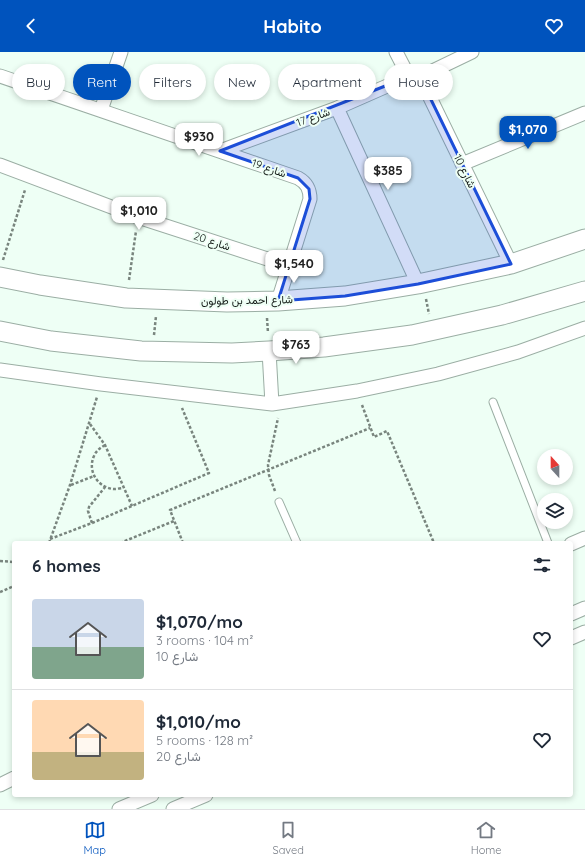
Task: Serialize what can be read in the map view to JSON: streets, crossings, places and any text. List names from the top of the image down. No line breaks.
{"streets":{"street":["شارع 17","شارع 19","شارع 10","شارع 20","شارع احمد بن طولون"]},"crossings":[["شارع 17","شارع 19"],["شارع 19","شارع 20"],["شارع 19","شارع احمد بن طولون"],["شارع 10","شارع احمد بن طولون"]],"north":"top","page":{"header":"Habito","chip":["Buy","Rent","Filters","New","Apartment","House"],"price":["$1,070","$930","$385","$1,010","$1,540","$763"],"heading":"6 homes","list":[{"name":"$1,070/mo","note":"3 rooms · 104 m² · شارع 10"},{"name":"$1,010/mo","note":"5 rooms · 128 m² · شارع 20"}],"tabs":["Map","Saved","Home"]}}
